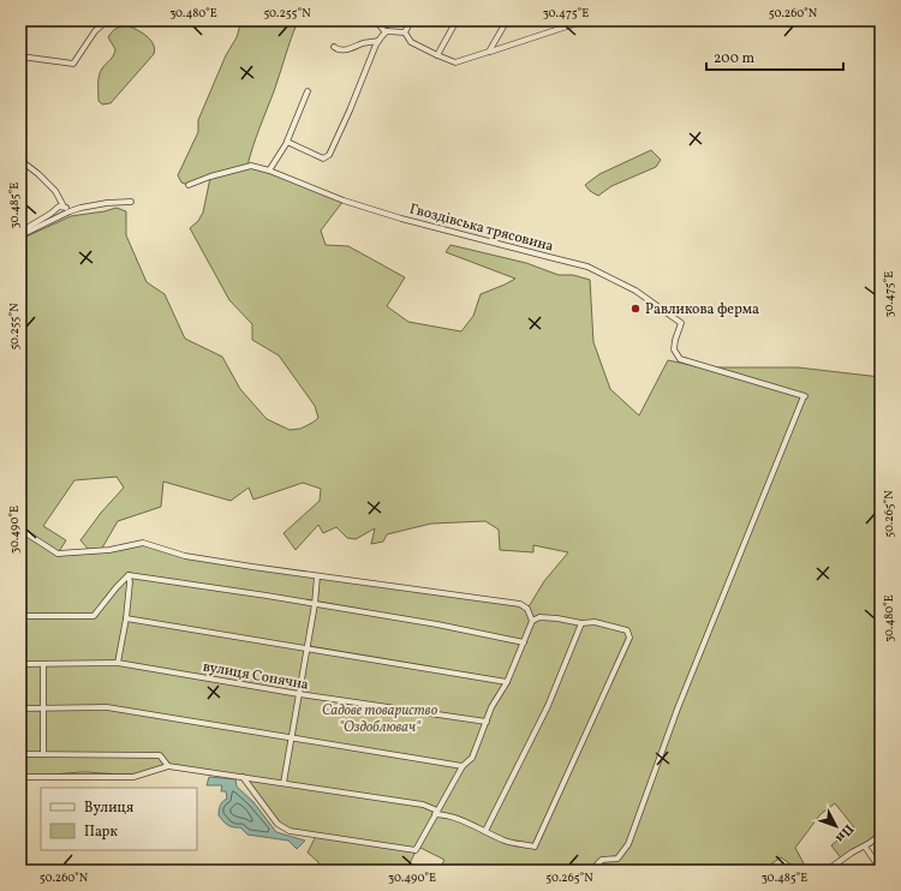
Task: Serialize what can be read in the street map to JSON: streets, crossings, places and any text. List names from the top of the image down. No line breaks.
{"streets":{"street":["Гвоздівська трясовина","вулиця Сонячна"]},"parks":["Садове товариство \"Оздоблювач\""],"places":["Равликова ферма"],"legend":["Вулиця","Парк"],"scale_bar":"200 m","north":"bottom right","coordinates":["30.480°E","50.255°N","30.475°E","50.260°N","30.485°E","50.265°N","30.490°E"]}
